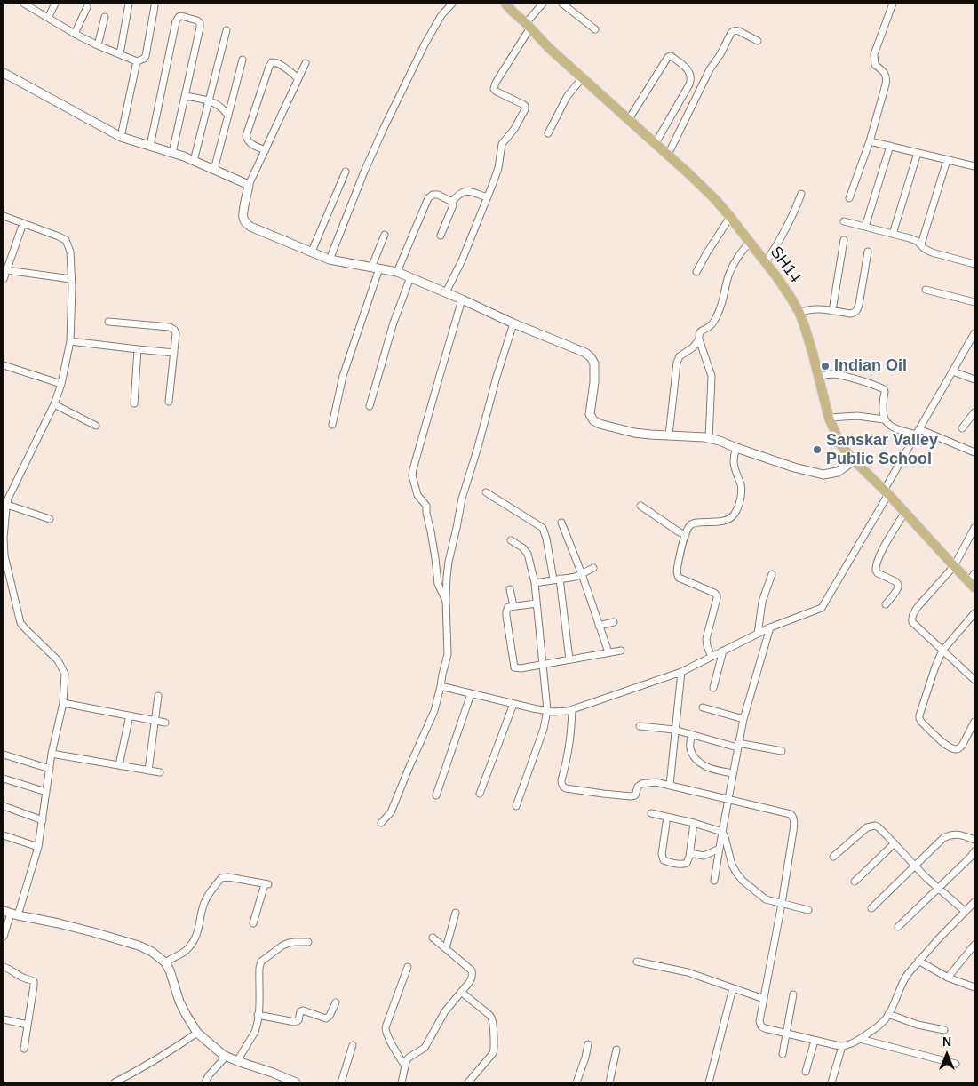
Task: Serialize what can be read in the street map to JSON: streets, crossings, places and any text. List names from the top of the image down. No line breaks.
{"streets":{"main road":["SH14"]},"places":["Indian Oil","Sanskar Valley Public School"],"north":"top"}
